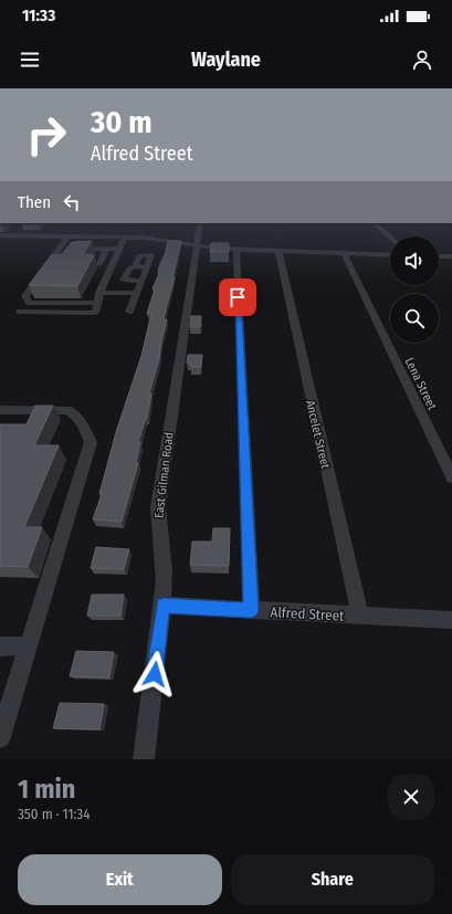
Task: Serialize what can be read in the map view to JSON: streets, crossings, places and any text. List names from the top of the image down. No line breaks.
{"streets":{"street":["Lena Street","Ancelet Street","East Gilman Road","Alfred Street"]},"crossings":[["Ancelet Street","Alfred Street"],["East Gilman Road","Alfred Street"]],"page":{"status":"11:33","header":"Waylane","turn":["30 m","Alfred Street"],"then":"Then","heading":["1 min","350 m · 11:34"],"buttons":["Exit","Share"]}}
